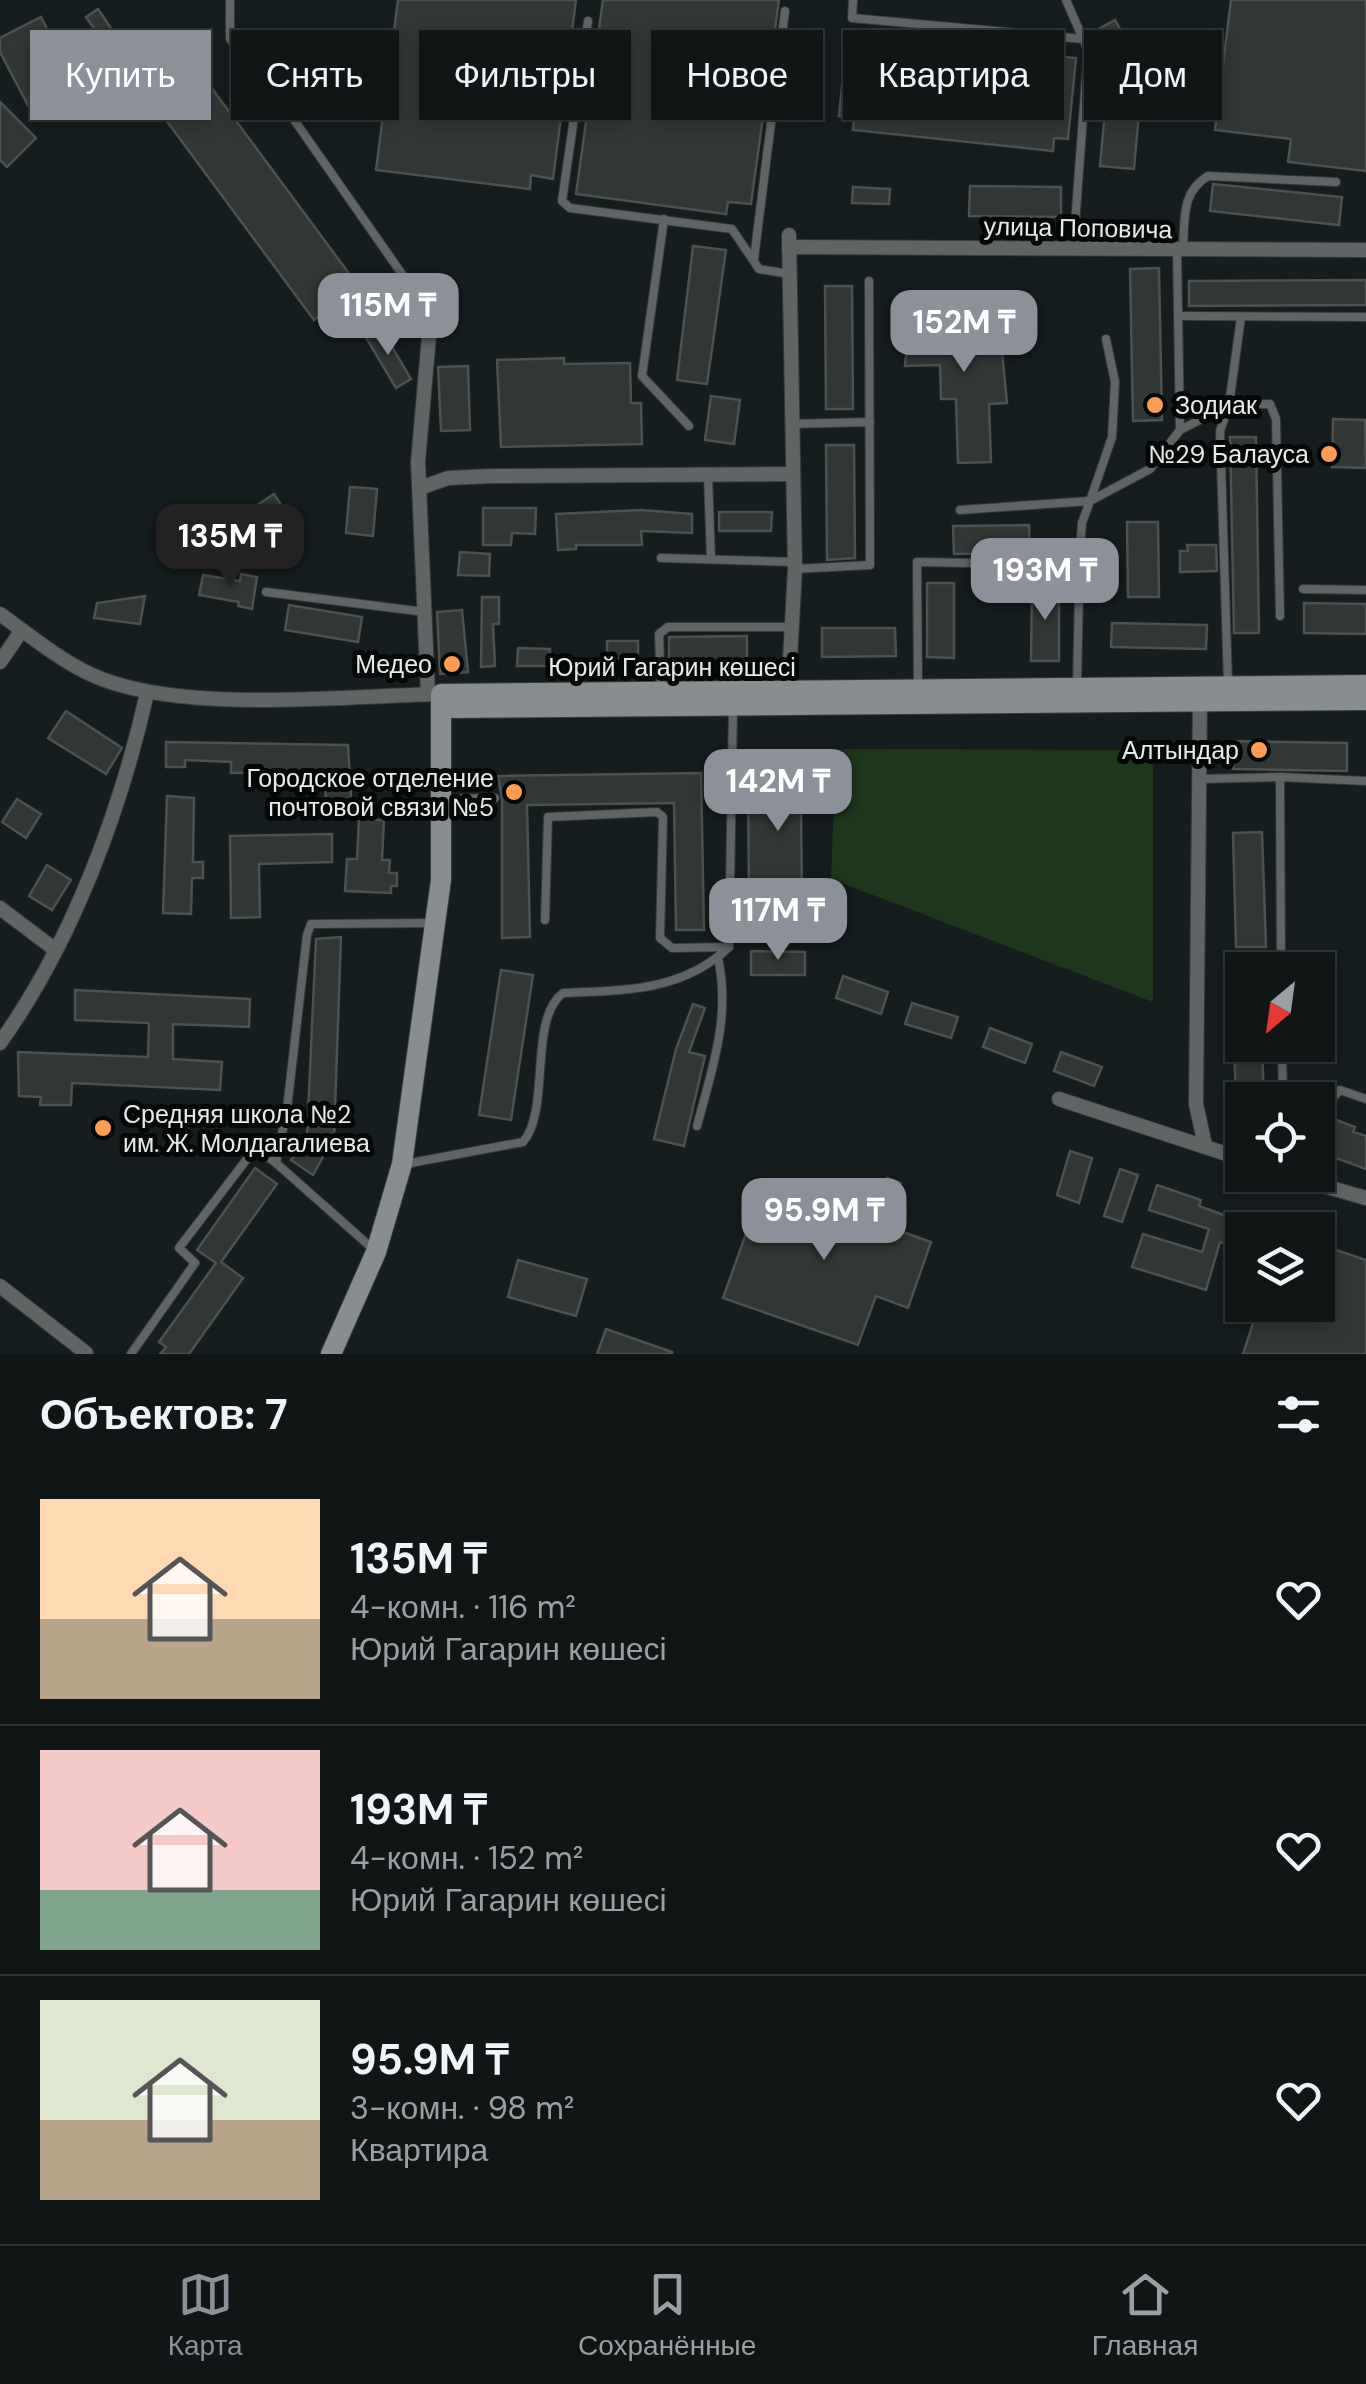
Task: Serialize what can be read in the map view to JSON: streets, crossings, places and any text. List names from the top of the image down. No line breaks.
{"streets":{"main road":["Юрий Гагарин көшесі"],"street":["улица Поповича"]},"places":["Зодиак","№29 Балауса","Медео","Алтындар","Городское отделение почтовой связи №5","Средняя школа №2 им. Ж. Молдагалиева"],"north":"bottom left","page":{"chip":["Купить","Снять","Фильтры","Новое","Квартира","Дом"],"price":["115M ₸","152M ₸","135M ₸","193M ₸","142M ₸","117M ₸","95.9M ₸"],"heading":"Объектов: 7","list":[{"name":"135M ₸","note":"4-комн. · 116 m² · Юрий Гагарин көшесі"},{"name":"193M ₸","note":"4-комн. · 152 m² · Юрий Гагарин көшесі"},{"name":"95.9M ₸","note":"3-комн. · 98 m² · Квартира"}],"tabs":["Карта","Сохранённые","Главная"]}}
